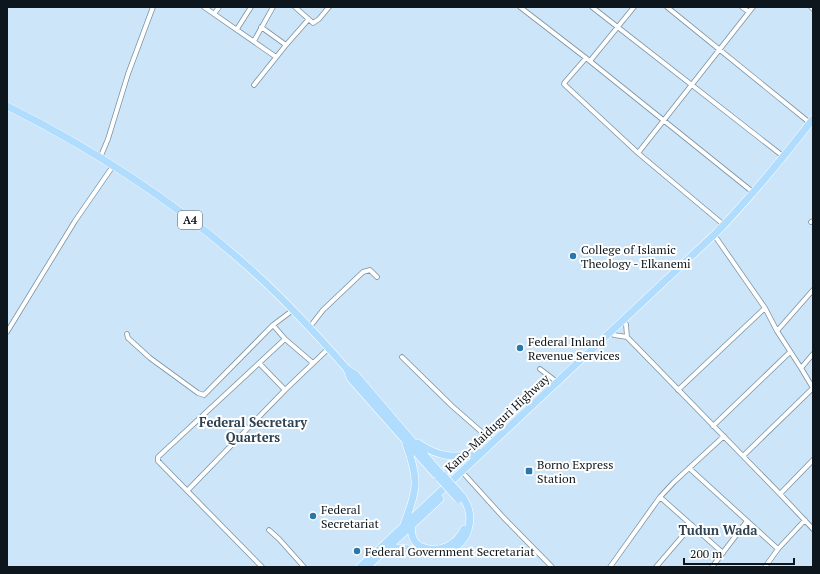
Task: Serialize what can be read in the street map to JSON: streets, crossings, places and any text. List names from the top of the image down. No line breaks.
{"streets":{"highway":["A4","Kano-Maiduguri Highway"]},"crossings":[["A4","Kano-Maiduguri Highway"]],"districts":["Federal Secretary Quarters","Tudun Wada"],"places":{"other":["College of Islamic Theology - Elkanemi","Federal Inland Revenue Services","Federal Secretariat","Federal Government Secretariat"],"transit":["Borno Express Station"]},"scale_bar":"200 m"}
